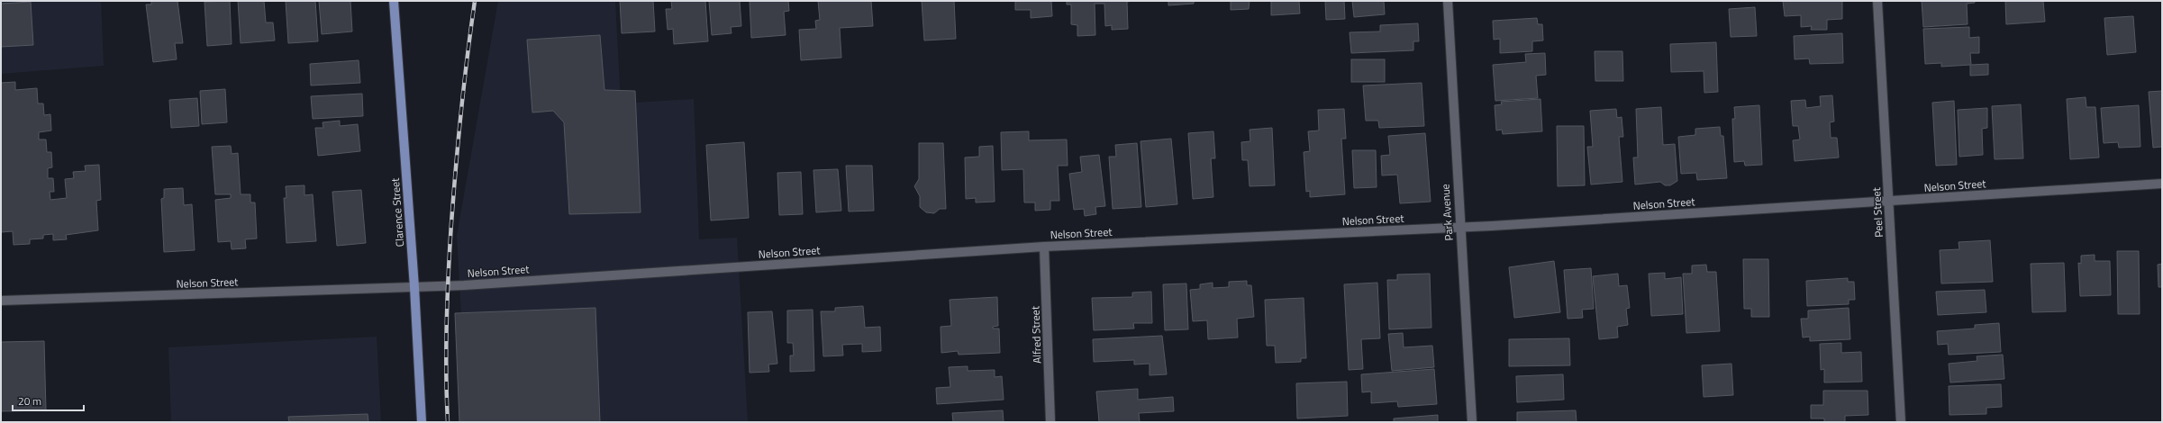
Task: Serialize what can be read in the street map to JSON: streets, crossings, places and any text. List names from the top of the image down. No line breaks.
{"streets":{"main road":["Clarence Street"],"street":["Nelson Street","Park Avenue","Peel Street","Alfred Street"]},"crossings":[["Nelson Street","Clarence Street"],["Nelson Street","Park Avenue"],["Nelson Street","Peel Street"],["Nelson Street","Alfred Street"]],"scale_bar":"20 m"}
